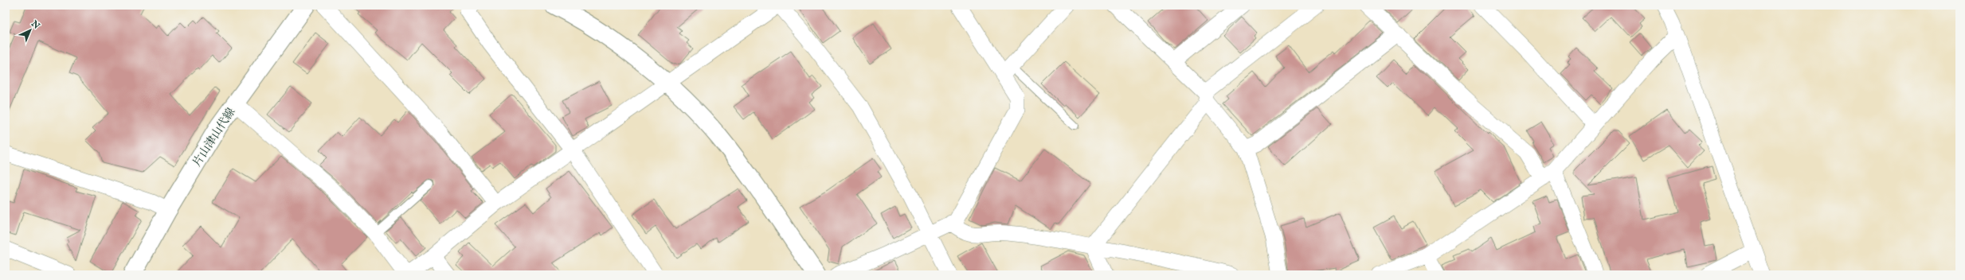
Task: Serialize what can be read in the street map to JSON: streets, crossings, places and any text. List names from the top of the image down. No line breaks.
{"streets":{"street":["片山津山代線"]},"north":"top right"}
